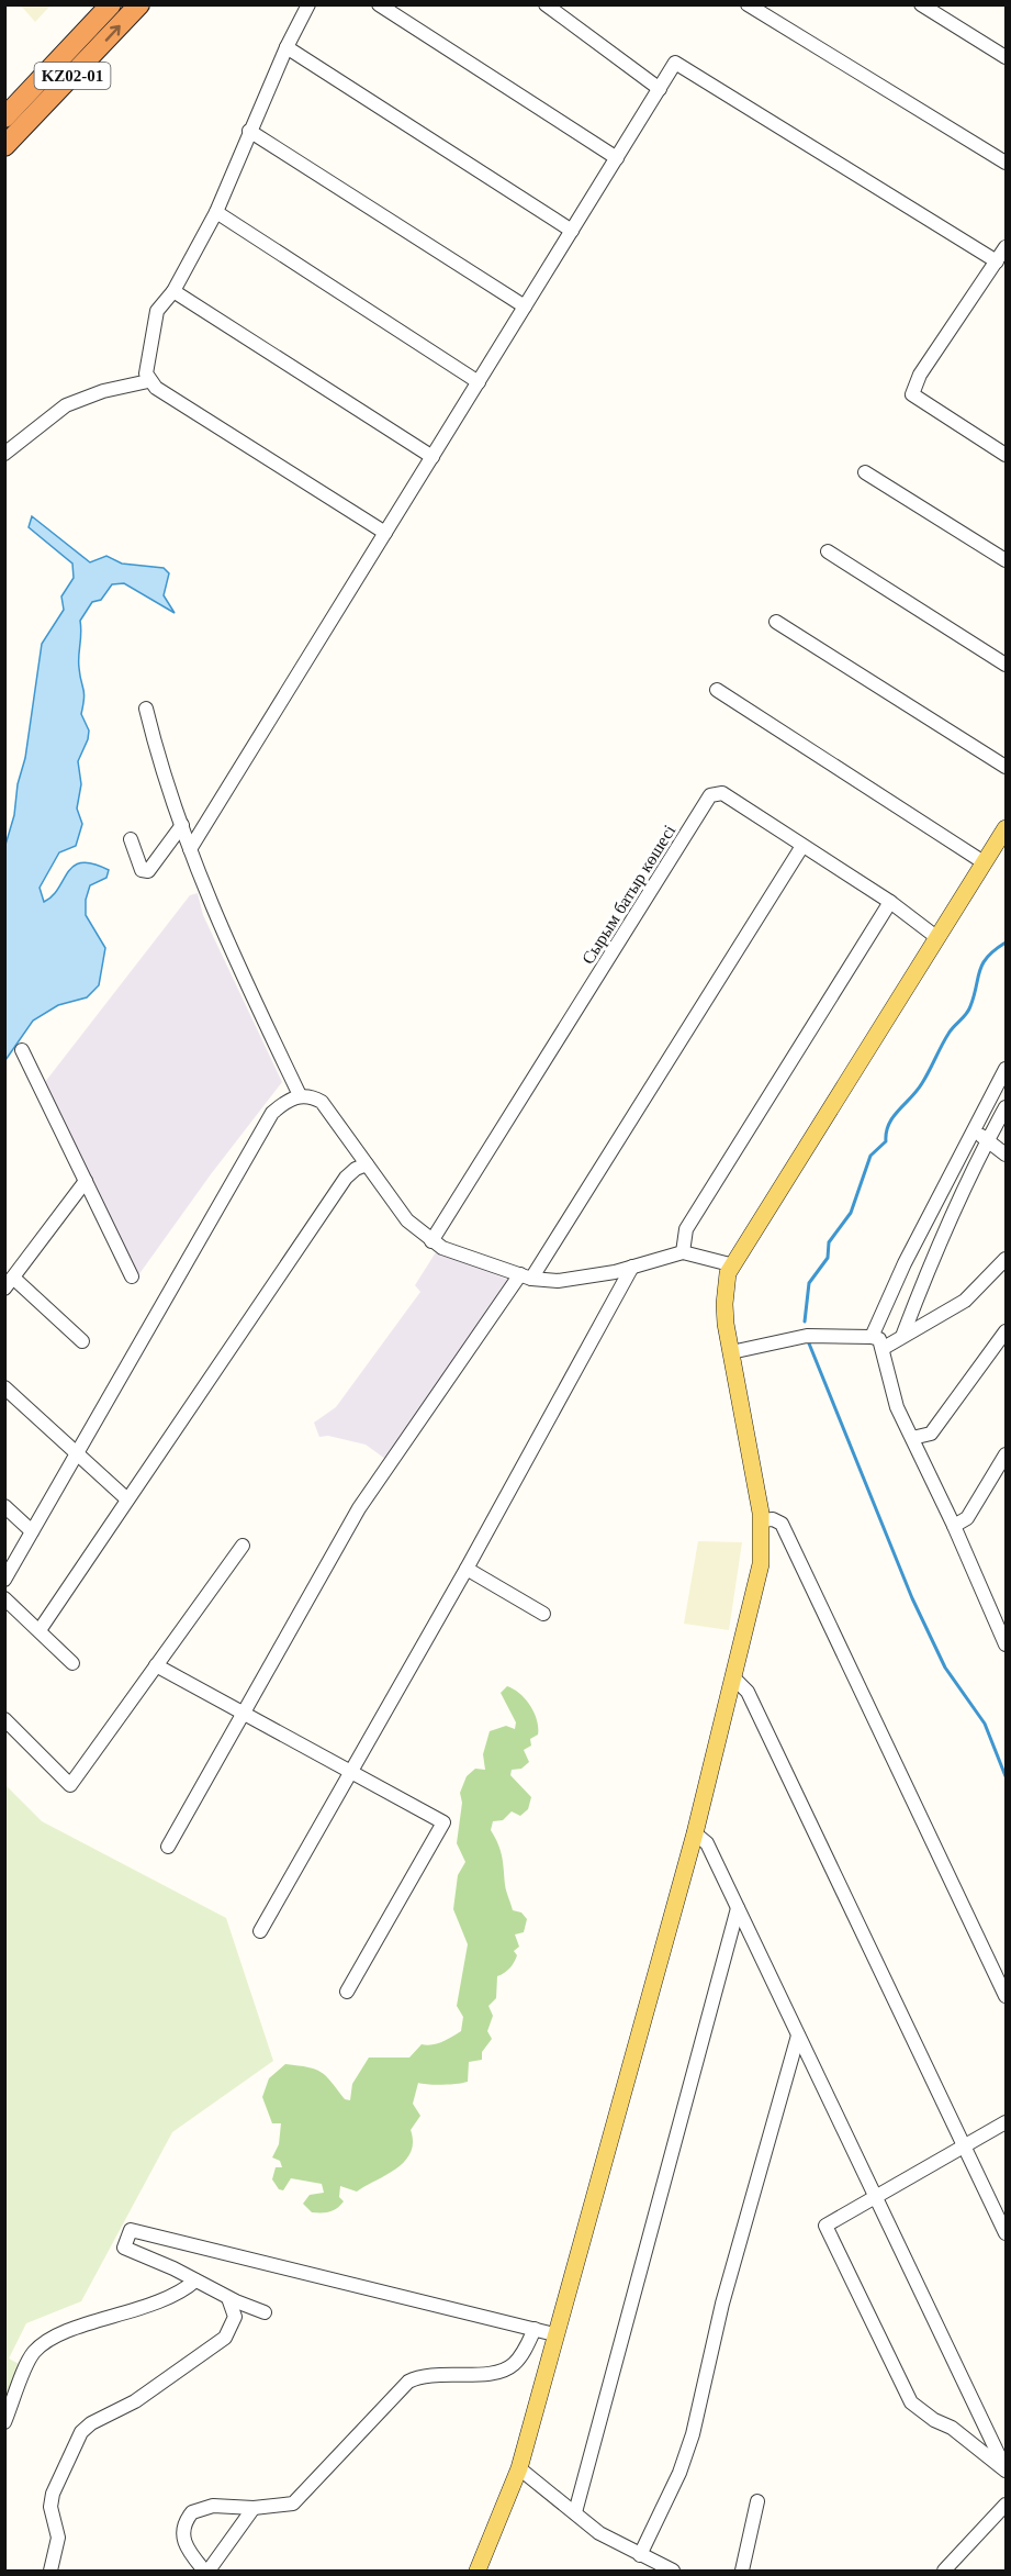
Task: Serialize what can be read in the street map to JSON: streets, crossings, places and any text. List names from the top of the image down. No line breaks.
{"streets":{"highway":["KZ02-01"],"street":["Сырым батыр көшесі"]}}
